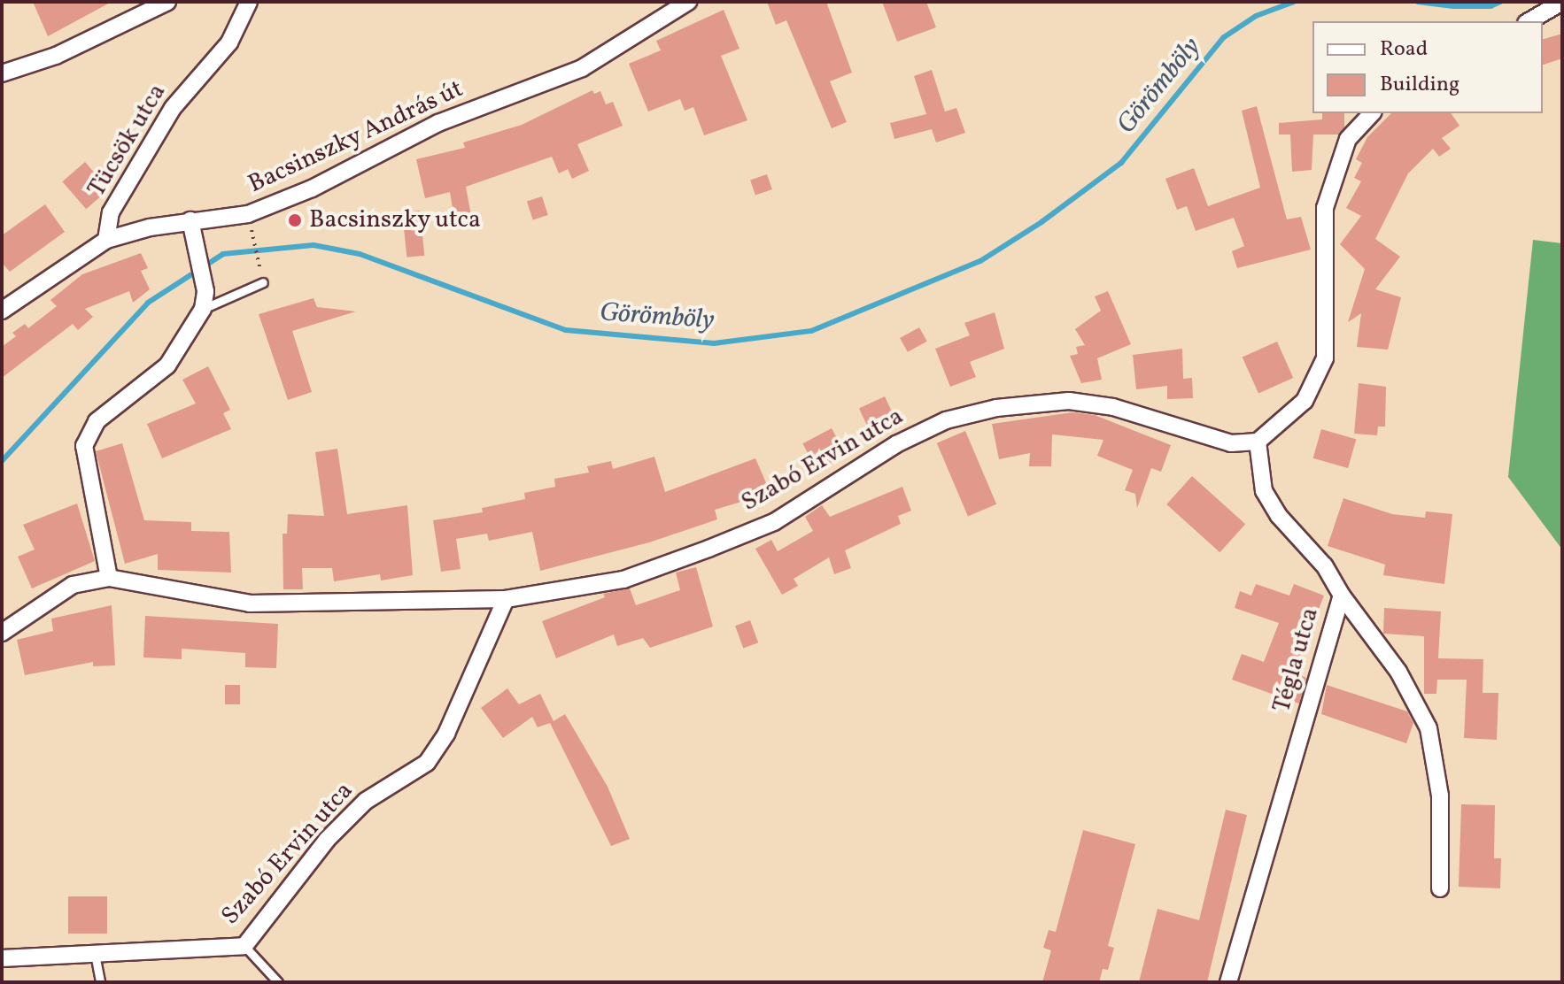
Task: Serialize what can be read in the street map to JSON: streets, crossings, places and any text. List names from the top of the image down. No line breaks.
{"streets":{"street":["Bacsinszky András út","Tücsök utca","Szabó Ervin utca","Tégla utca"]},"crossings":[["Bacsinszky András út","Tücsök utca"],["Szabó Ervin utca","Tégla utca"]],"water":["Görömböly"],"places":["Bacsinszky utca"],"legend":["Road","Building"]}
